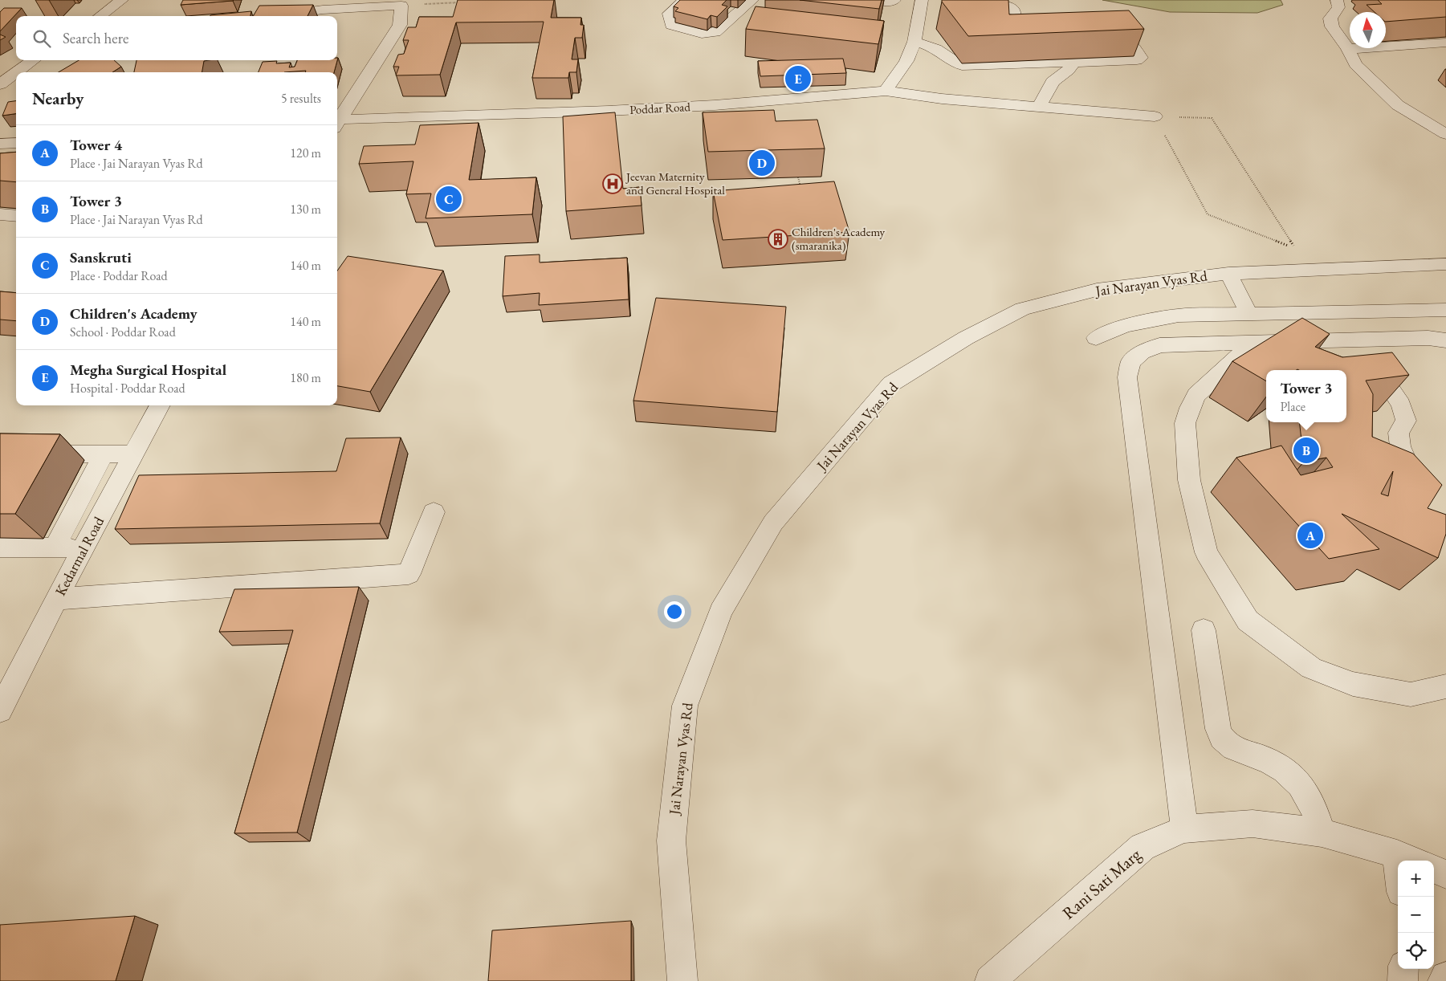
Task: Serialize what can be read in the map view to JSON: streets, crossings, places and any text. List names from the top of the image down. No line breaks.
{"streets":{"street":["Poddar Road","Jai Narayan Vyas Rd","Kedarmal Road","Rani Sati Marg"]},"places":{"hospital":["Jeevan Maternity and General Hospital"],"building":["Children's Academy (smaranika)"]},"north":"top","page":{"search":"Search here","pins":["E","D","C","B","A"],"heading":["Nearby","5 results"],"list":[{"mark":"A","name":"Tower 4","note":"Place · Jai Narayan Vyas Rd","value":"120 m"},{"mark":"B","name":"Tower 3","note":"Place · Jai Narayan Vyas Rd","value":"130 m"},{"mark":"C","name":"Sanskruti","note":"Place · Poddar Road","value":"140 m"},{"mark":"D","name":"Children's Academy","note":"School · Poddar Road","value":"140 m"},{"mark":"E","name":"Megha Surgical Hospital","note":"Hospital · Poddar Road","value":"180 m"}],"popup":["Tower 3","Place"],"map_buttons":["+","−"]}}
